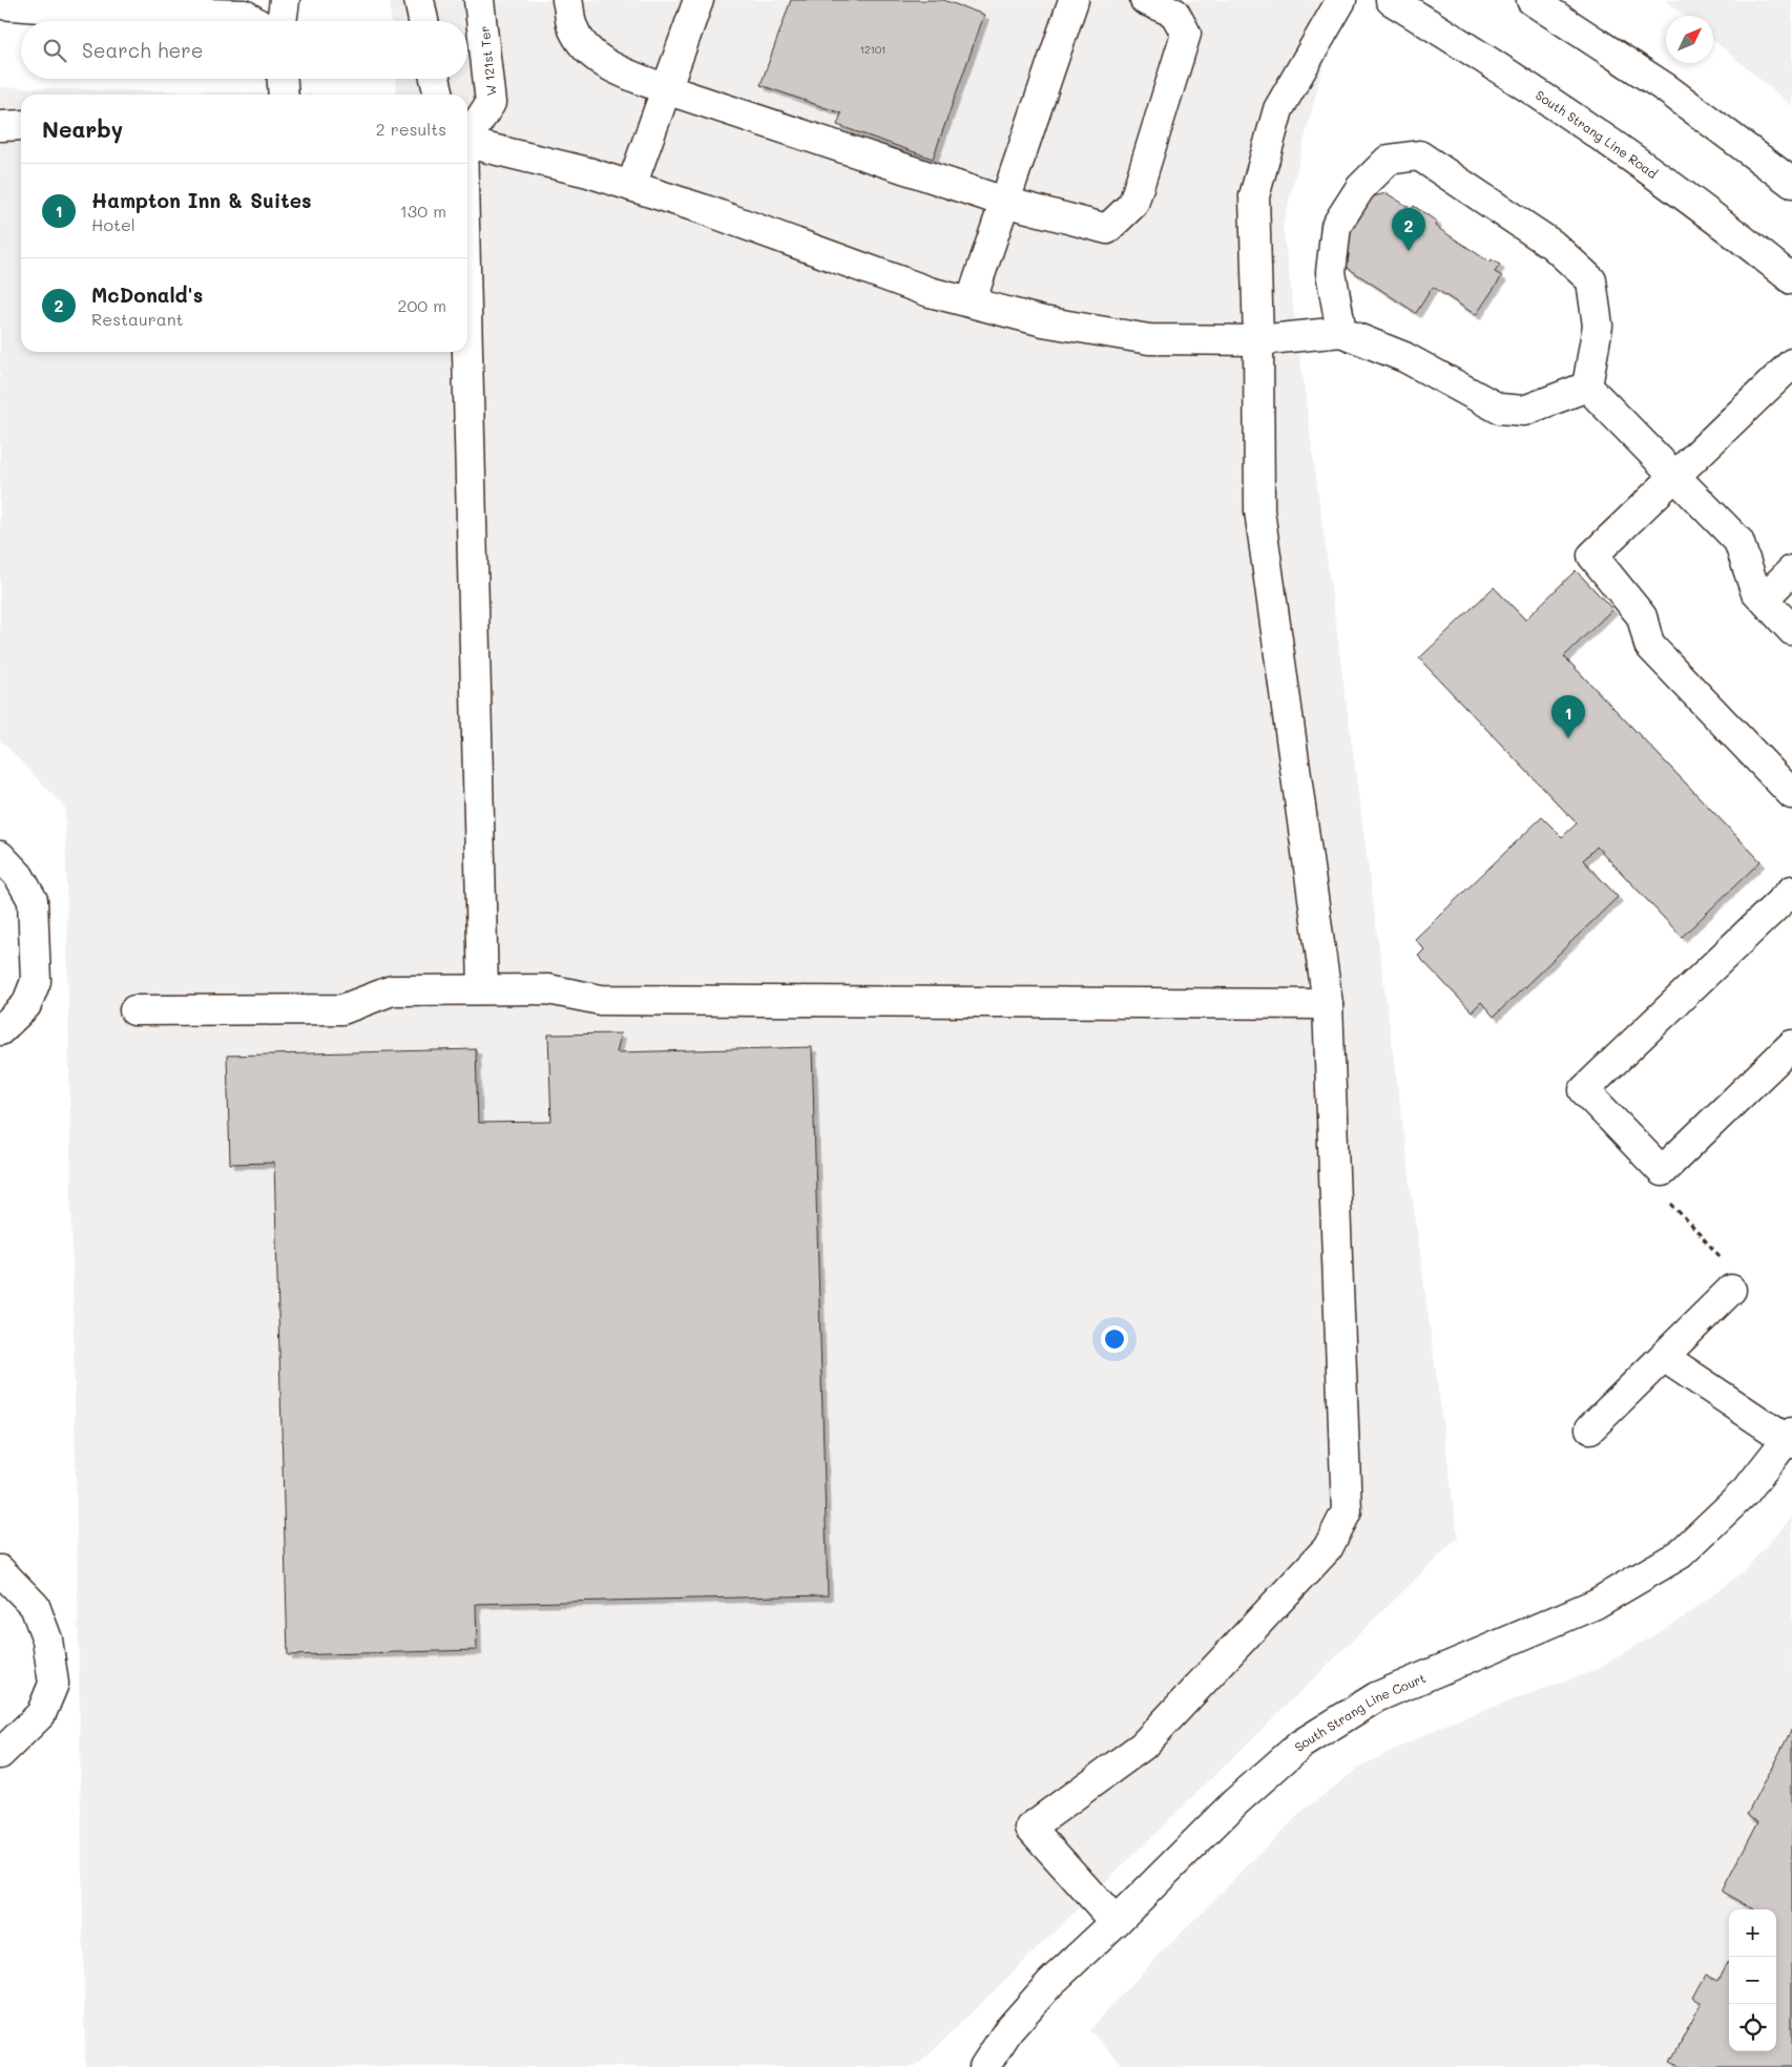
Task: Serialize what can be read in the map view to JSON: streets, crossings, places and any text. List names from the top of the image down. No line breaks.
{"streets":{"street":["W 121st Ter","South Strang Line Road","South Strang Line Court"]},"house_numbers":["12101"],"north":"top right","page":{"search":"Search here","heading":["Nearby","2 results"],"list":[{"mark":"1","name":"Hampton Inn & Suites","note":"Hotel","value":"130 m"},{"mark":"2","name":"McDonald's","note":"Restaurant","value":"200 m"}],"pins":["2","1"],"map_buttons":["+","−"]}}
